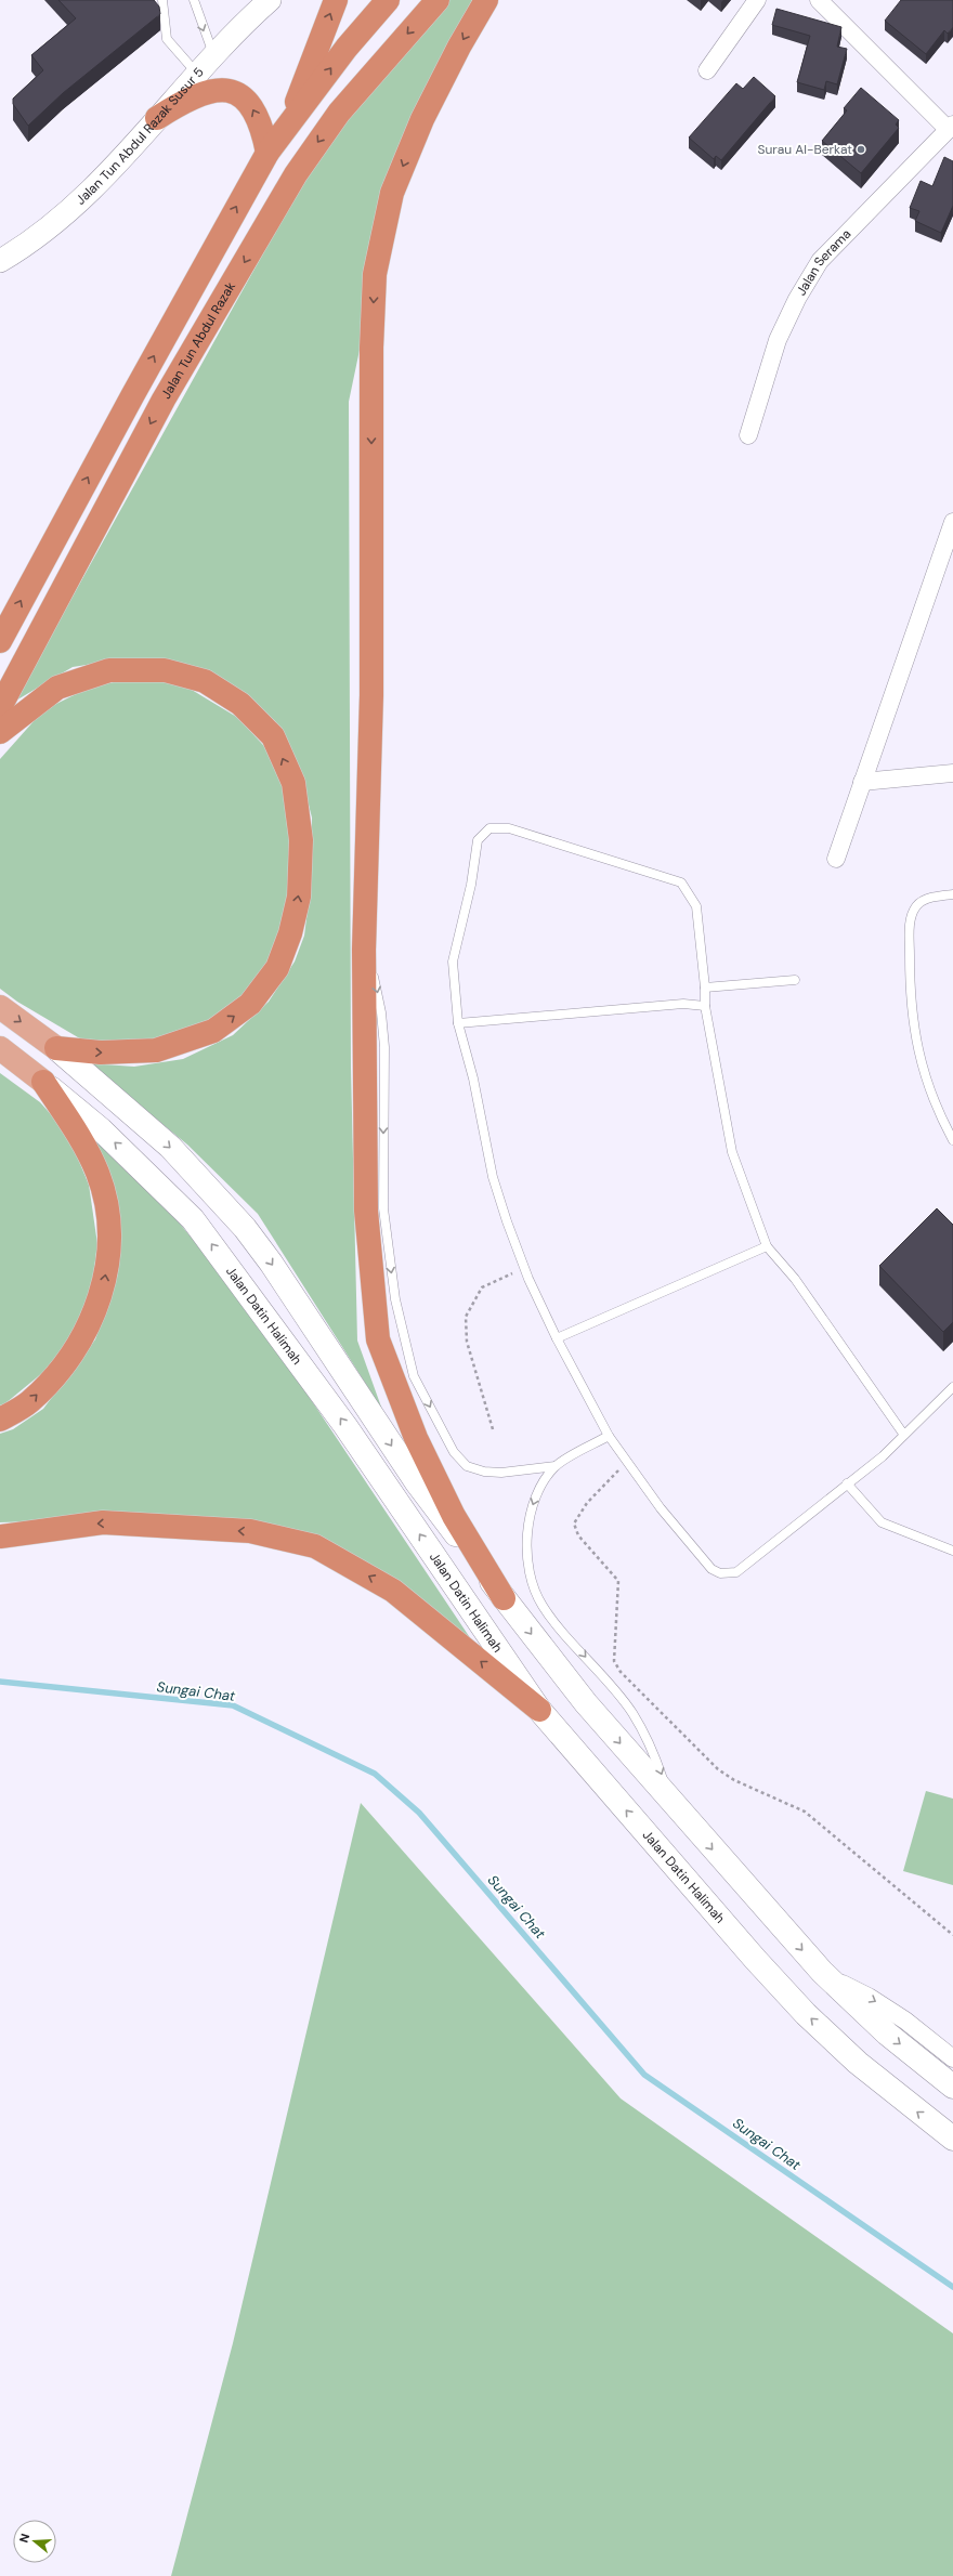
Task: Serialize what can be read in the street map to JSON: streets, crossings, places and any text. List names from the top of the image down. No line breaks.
{"streets":{"highway":["Jalan Tun Abdul Razak"],"main road":["Jalan Datin Halimah"],"street":["Jalan Tun Abdul Razak Susur 5","Jalan Serama"]},"water":["Sungai Chat"],"places":["Surau Al-Berkat"],"north":"left"}
